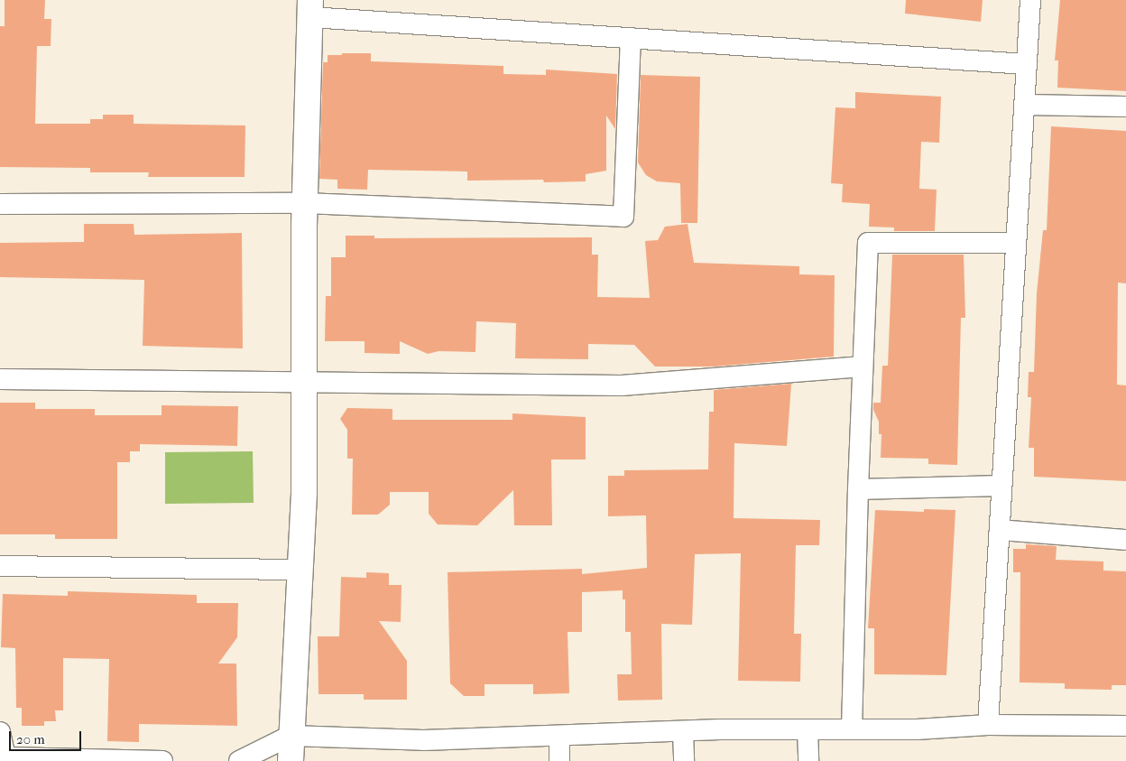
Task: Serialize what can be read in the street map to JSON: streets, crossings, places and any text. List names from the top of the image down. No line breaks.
{"scale_bar":"20 m"}
